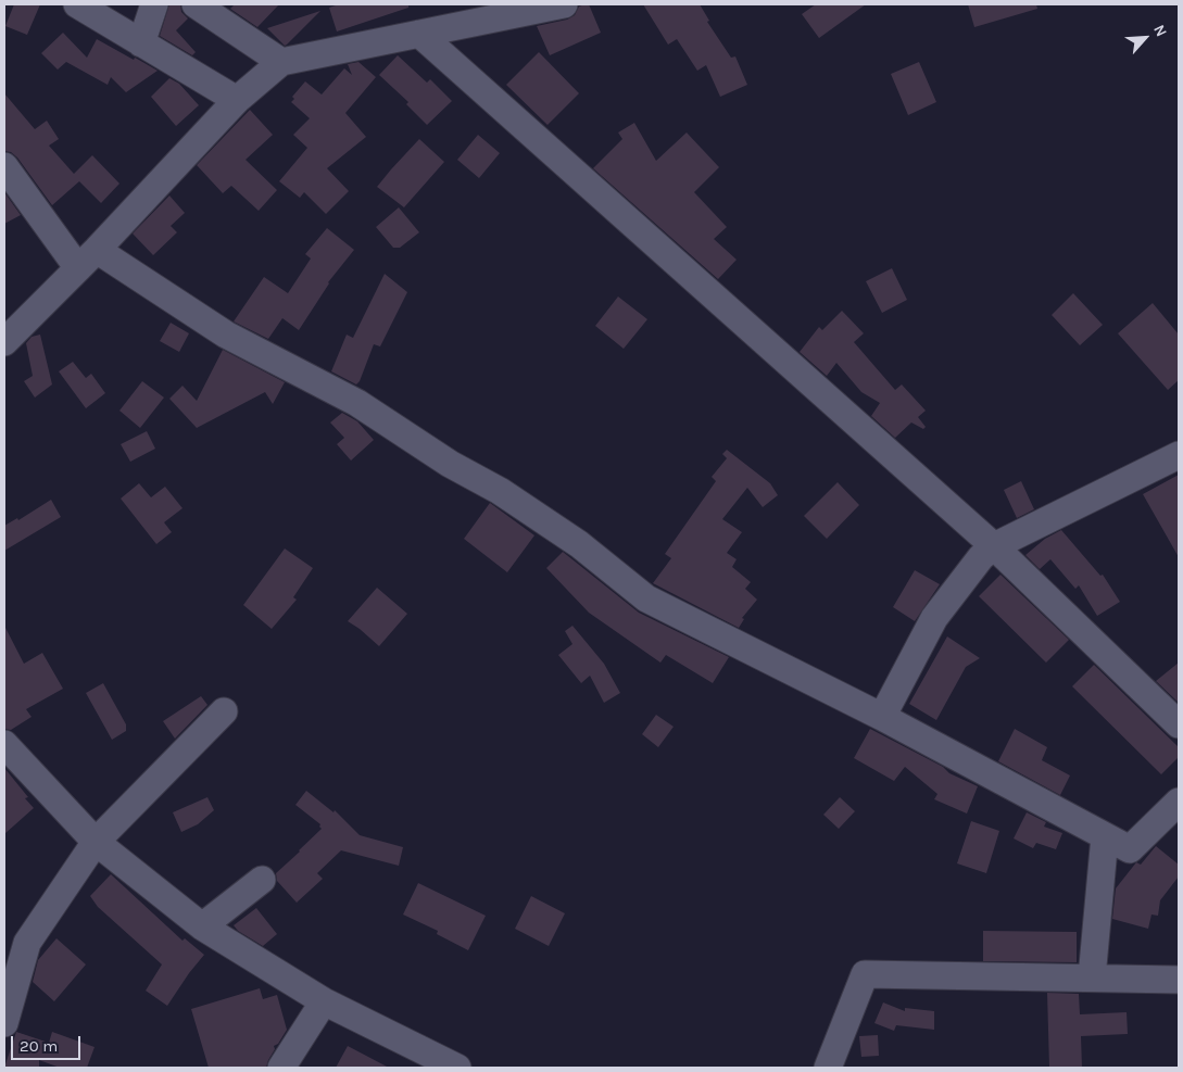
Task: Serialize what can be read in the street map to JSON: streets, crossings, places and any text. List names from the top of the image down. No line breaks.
{"scale_bar":"20 m","north":"top right"}
